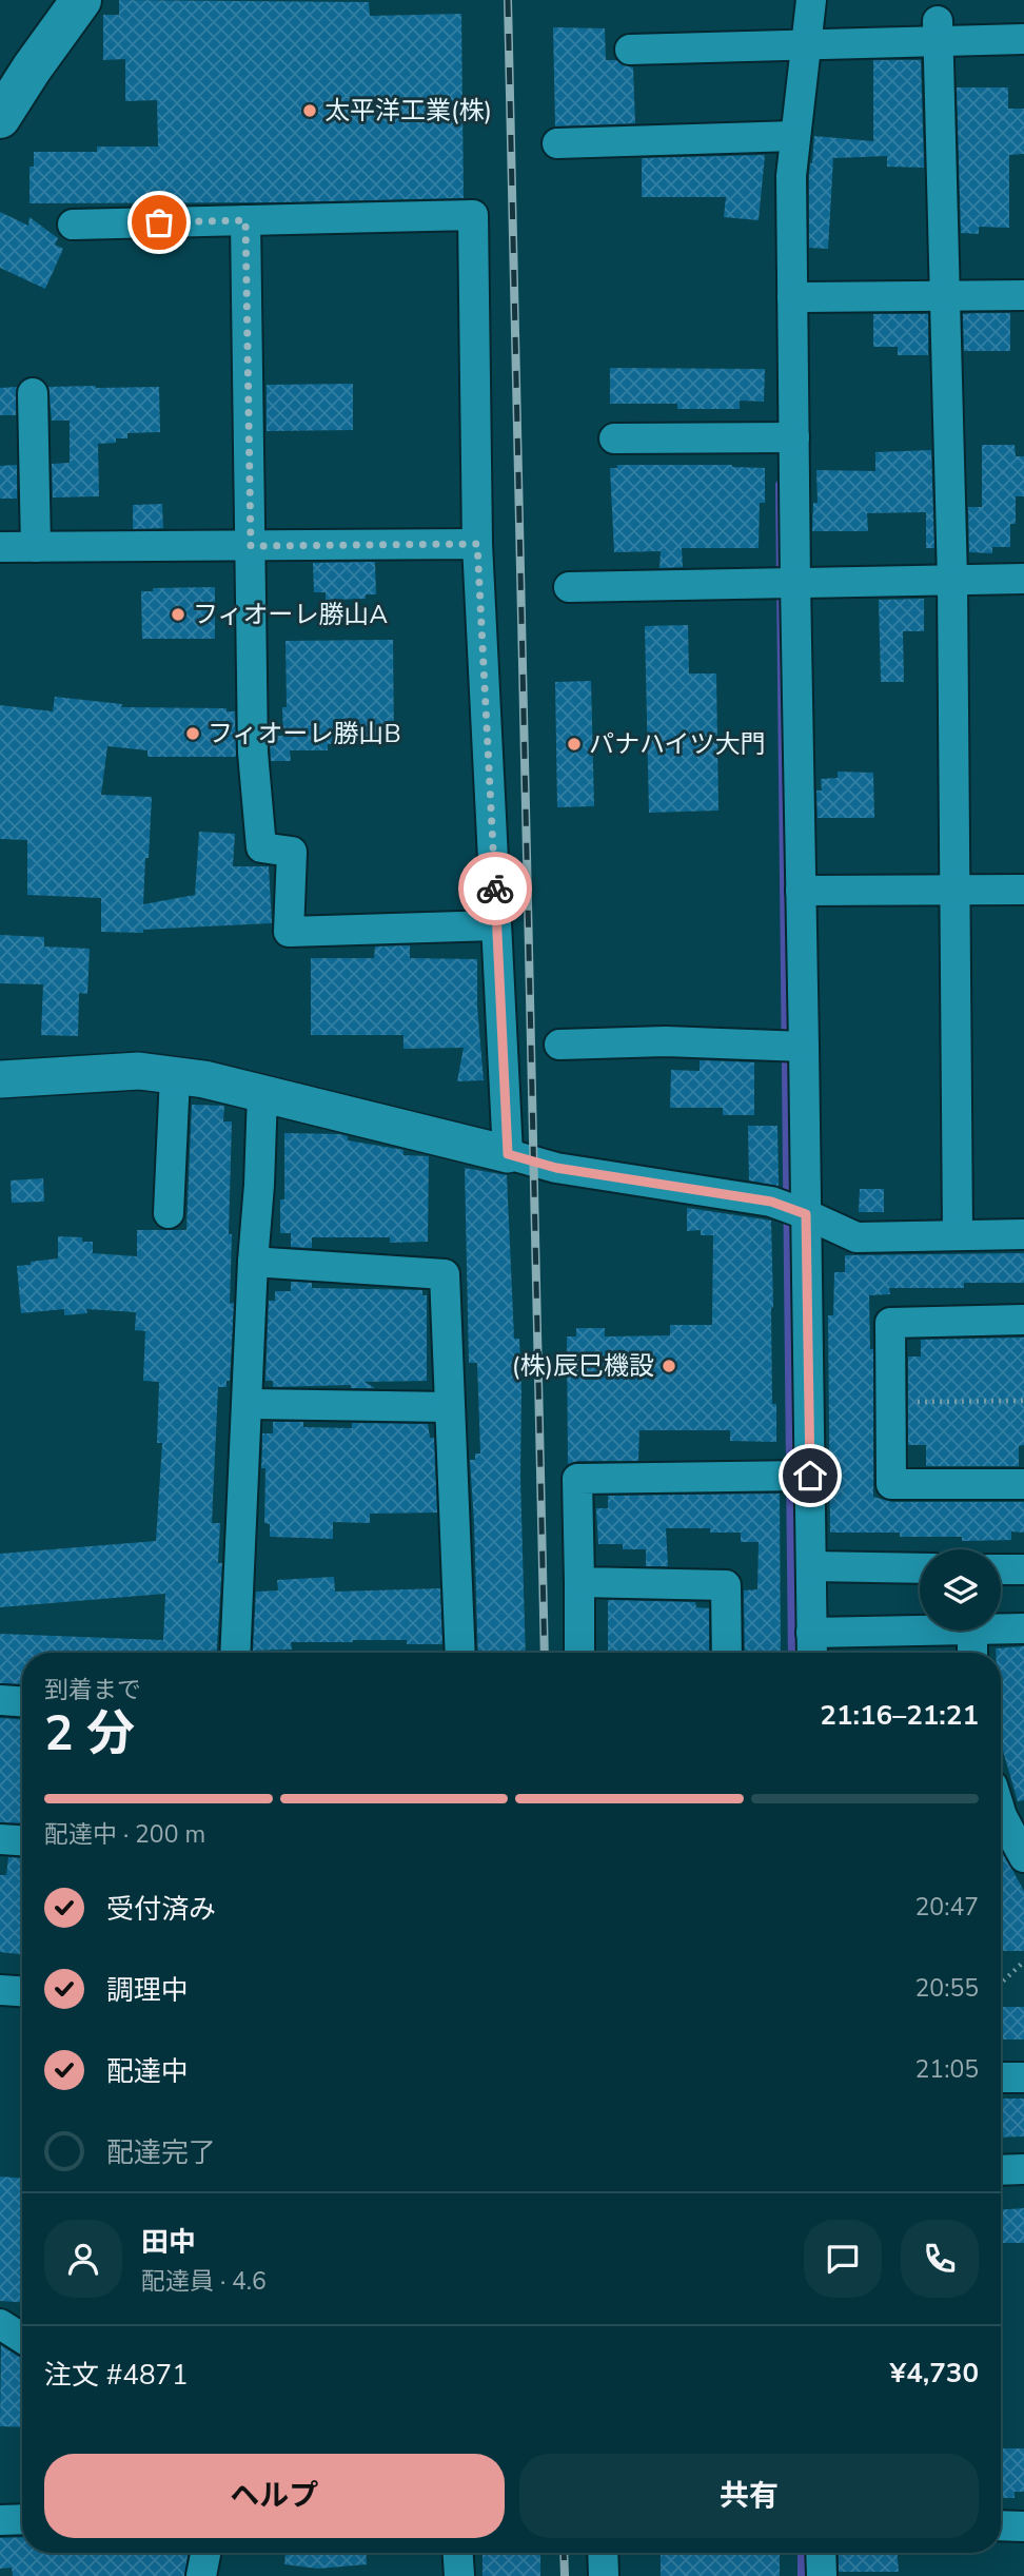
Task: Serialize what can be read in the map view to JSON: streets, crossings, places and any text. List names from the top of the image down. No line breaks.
{"places":["太平洋工業(株)","フィオーレ勝山A","フィオーレ勝山B","パナハイツ大門","(株)辰巳機設"],"page":{"heading":["2 分","到着まで","21:16–21:21"],"panel":["田中","配達員 · 4.6","注文 #4871","¥4,730"],"bar":"配達中 · 200 m","list":[["受付済み","20:47"],["調理中","20:55"],["配達中","21:05"],"配達完了"],"buttons":["ヘルプ","共有"]}}
